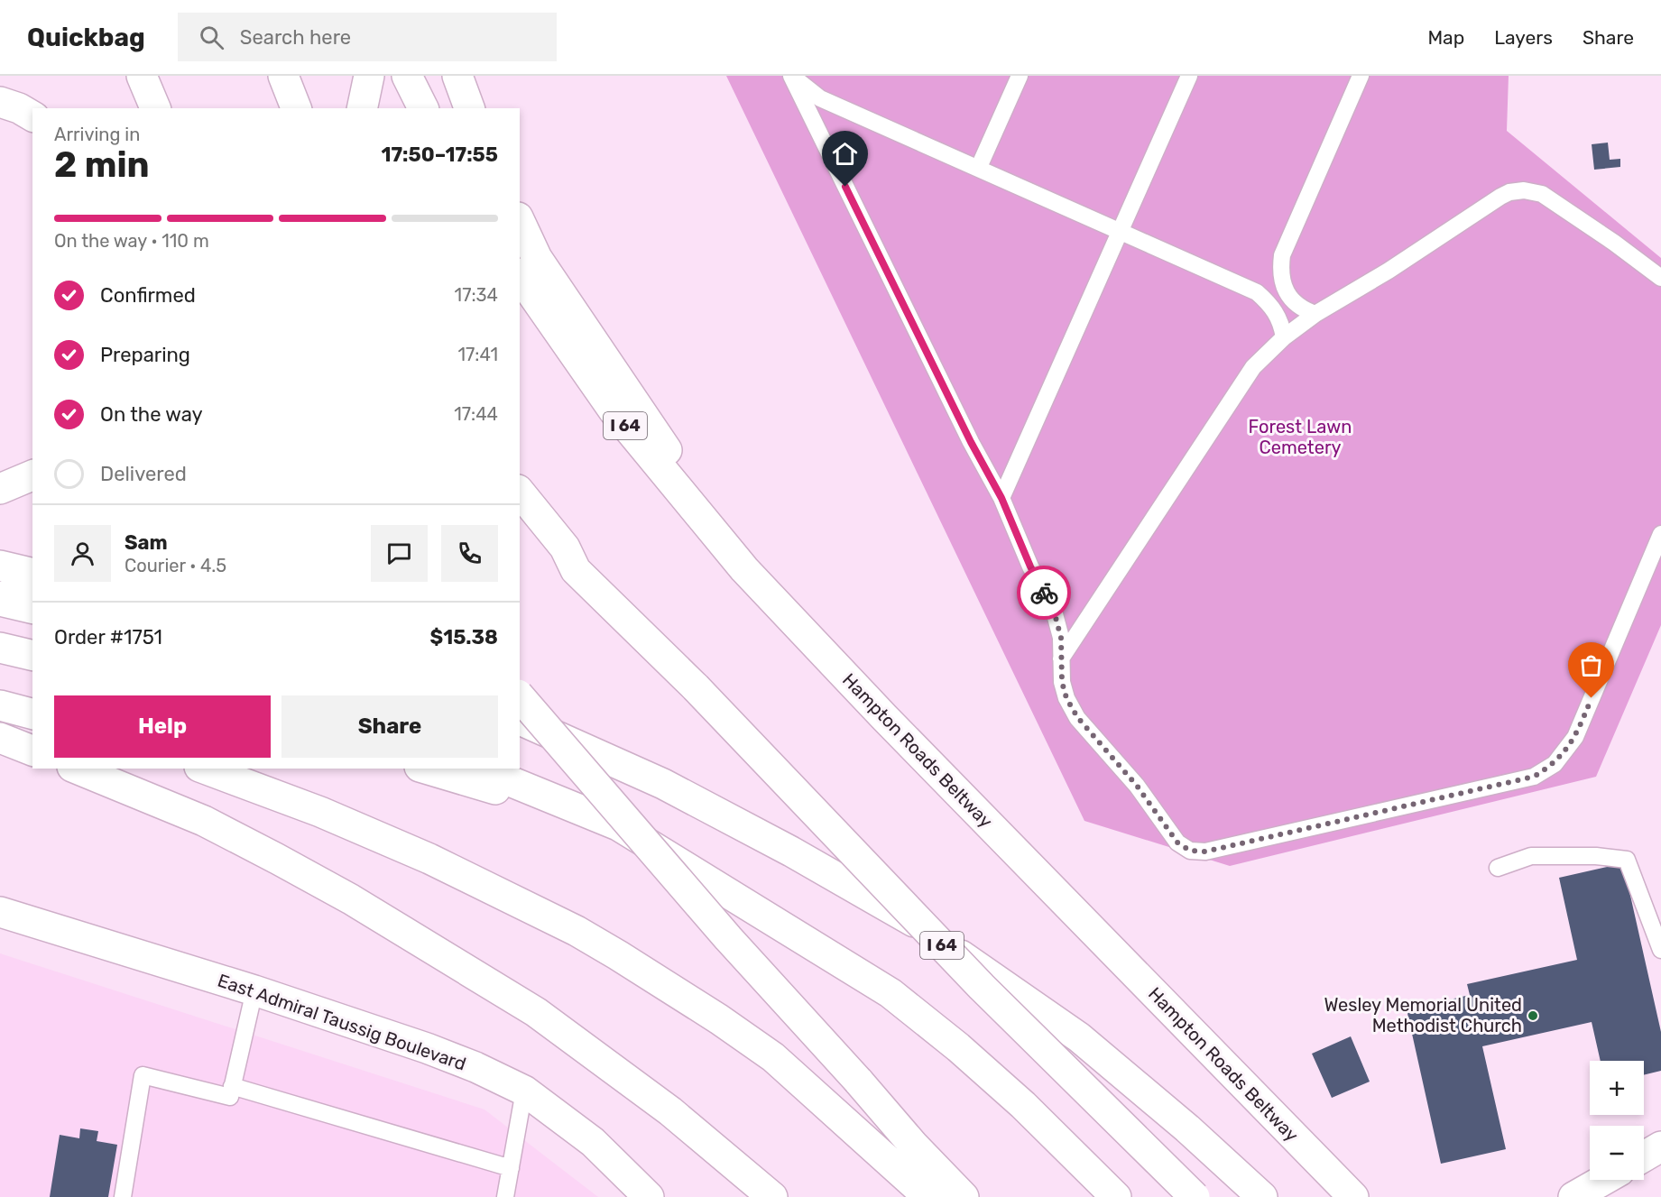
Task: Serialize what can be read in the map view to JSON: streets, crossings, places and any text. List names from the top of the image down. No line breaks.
{"streets":{"main road":["I 64","Hampton Roads Beltway","East Admiral Taussig Boulevard"]},"parks":["Forest Lawn Cemetery"],"places":["Wesley Memorial United Methodist Church"],"page":{"header":"Quickbag","search":"Search here","nav":["Map","Layers","Share"],"heading":["2 min","Arriving in","17:50–17:55"],"panel":["Sam","Courier · 4.5","Order #1751","$15.38"],"bar":"On the way · 110 m","list":[["Confirmed","17:34"],["Preparing","17:41"],["On the way","17:44"],"Delivered"],"buttons":["Help","Share"],"map_buttons":["+","−"]}}
